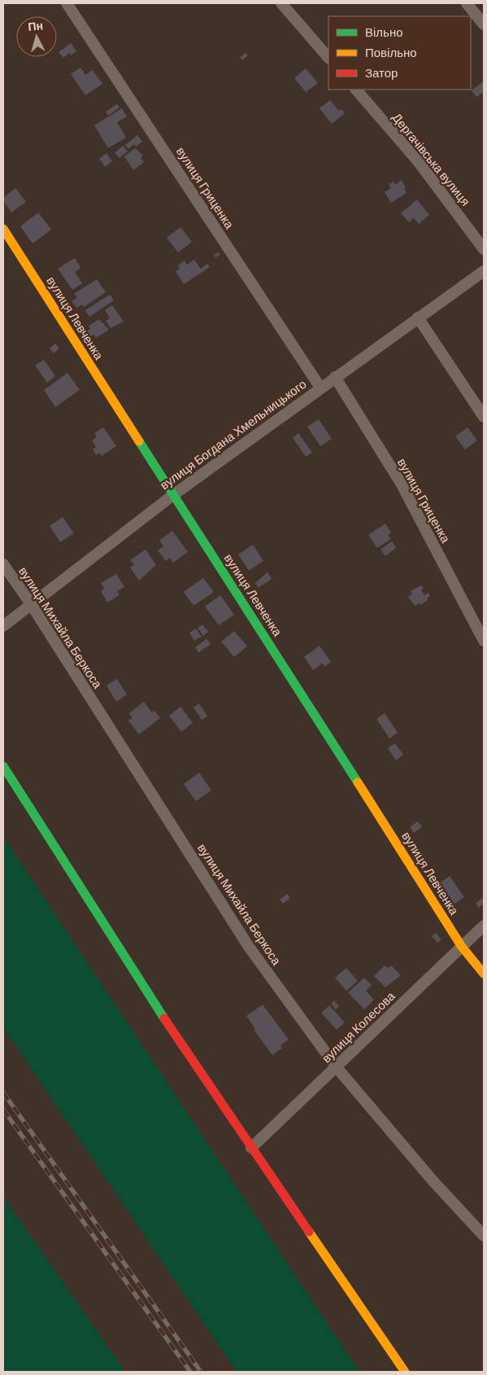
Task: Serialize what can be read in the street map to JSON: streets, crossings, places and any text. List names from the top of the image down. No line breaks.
{"streets":{"street":["Дергачівська вулиця","вулиця Гриценка","вулиця Левченка","вулиця Богдана Хмельницького","вулиця Михайла Беркоса","вулиця Колесова"]},"crossings":[["вулиця Гриценка","вулиця Богдана Хмельницького"],["вулиця Левченка","вулиця Богдана Хмельницького"],["вулиця Левченка","вулиця Колесова"],["вулиця Богдана Хмельницького","вулиця Михайла Беркоса"],["вулиця Михайла Беркоса","вулиця Колесова"]],"legend":["Вільно","Повільно","Затор"],"north":"top"}
